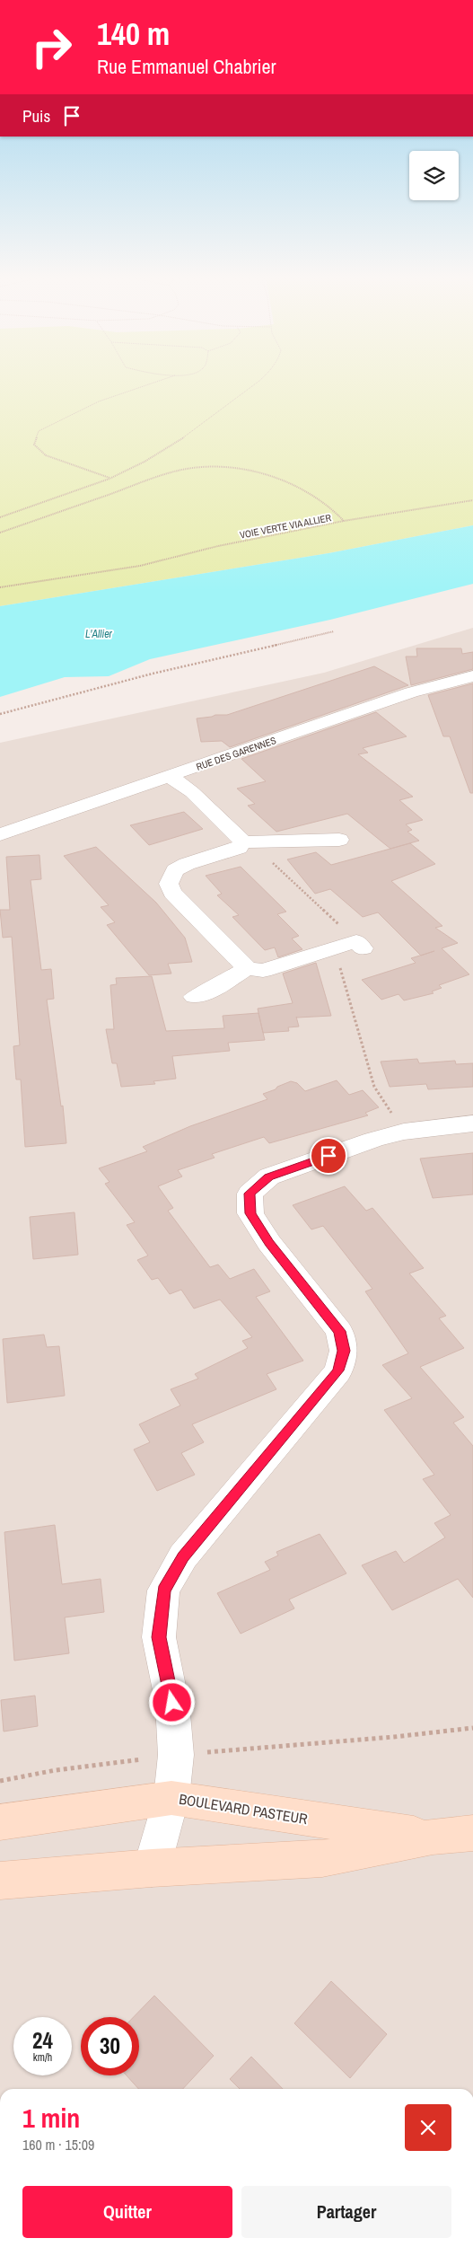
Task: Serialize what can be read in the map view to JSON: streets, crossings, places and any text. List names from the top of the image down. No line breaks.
{"streets":{"main road":["BOULEVARD PASTEUR"],"street":["RUE DES GARENNES"],"path":["VOIE VERTE VIA ALLIER"]},"water":["L'Allier"],"page":{"turn":["140 m","Rue Emmanuel Chabrier"],"then":"Puis","speed":"24 km/h","limit":"30","heading":["1 min","160 m · 15:09"],"buttons":["Quitter","Partager"]}}
